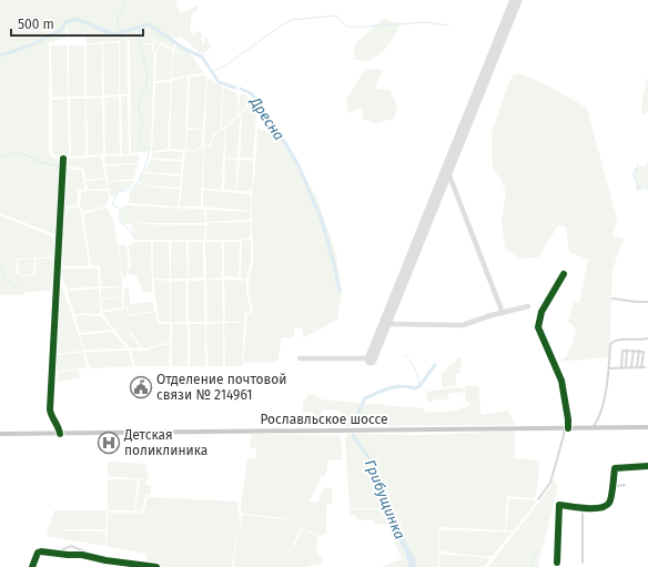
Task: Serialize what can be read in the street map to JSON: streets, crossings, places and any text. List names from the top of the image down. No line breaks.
{"streets":{"main road":["Рославльское шоссе"]},"water":["Дресна","Грибущинка"],"places":{"public building":["Отделение почтовой связи № 214961"],"hospital":["Детская поликлиника"]},"scale_bar":"500 m"}
